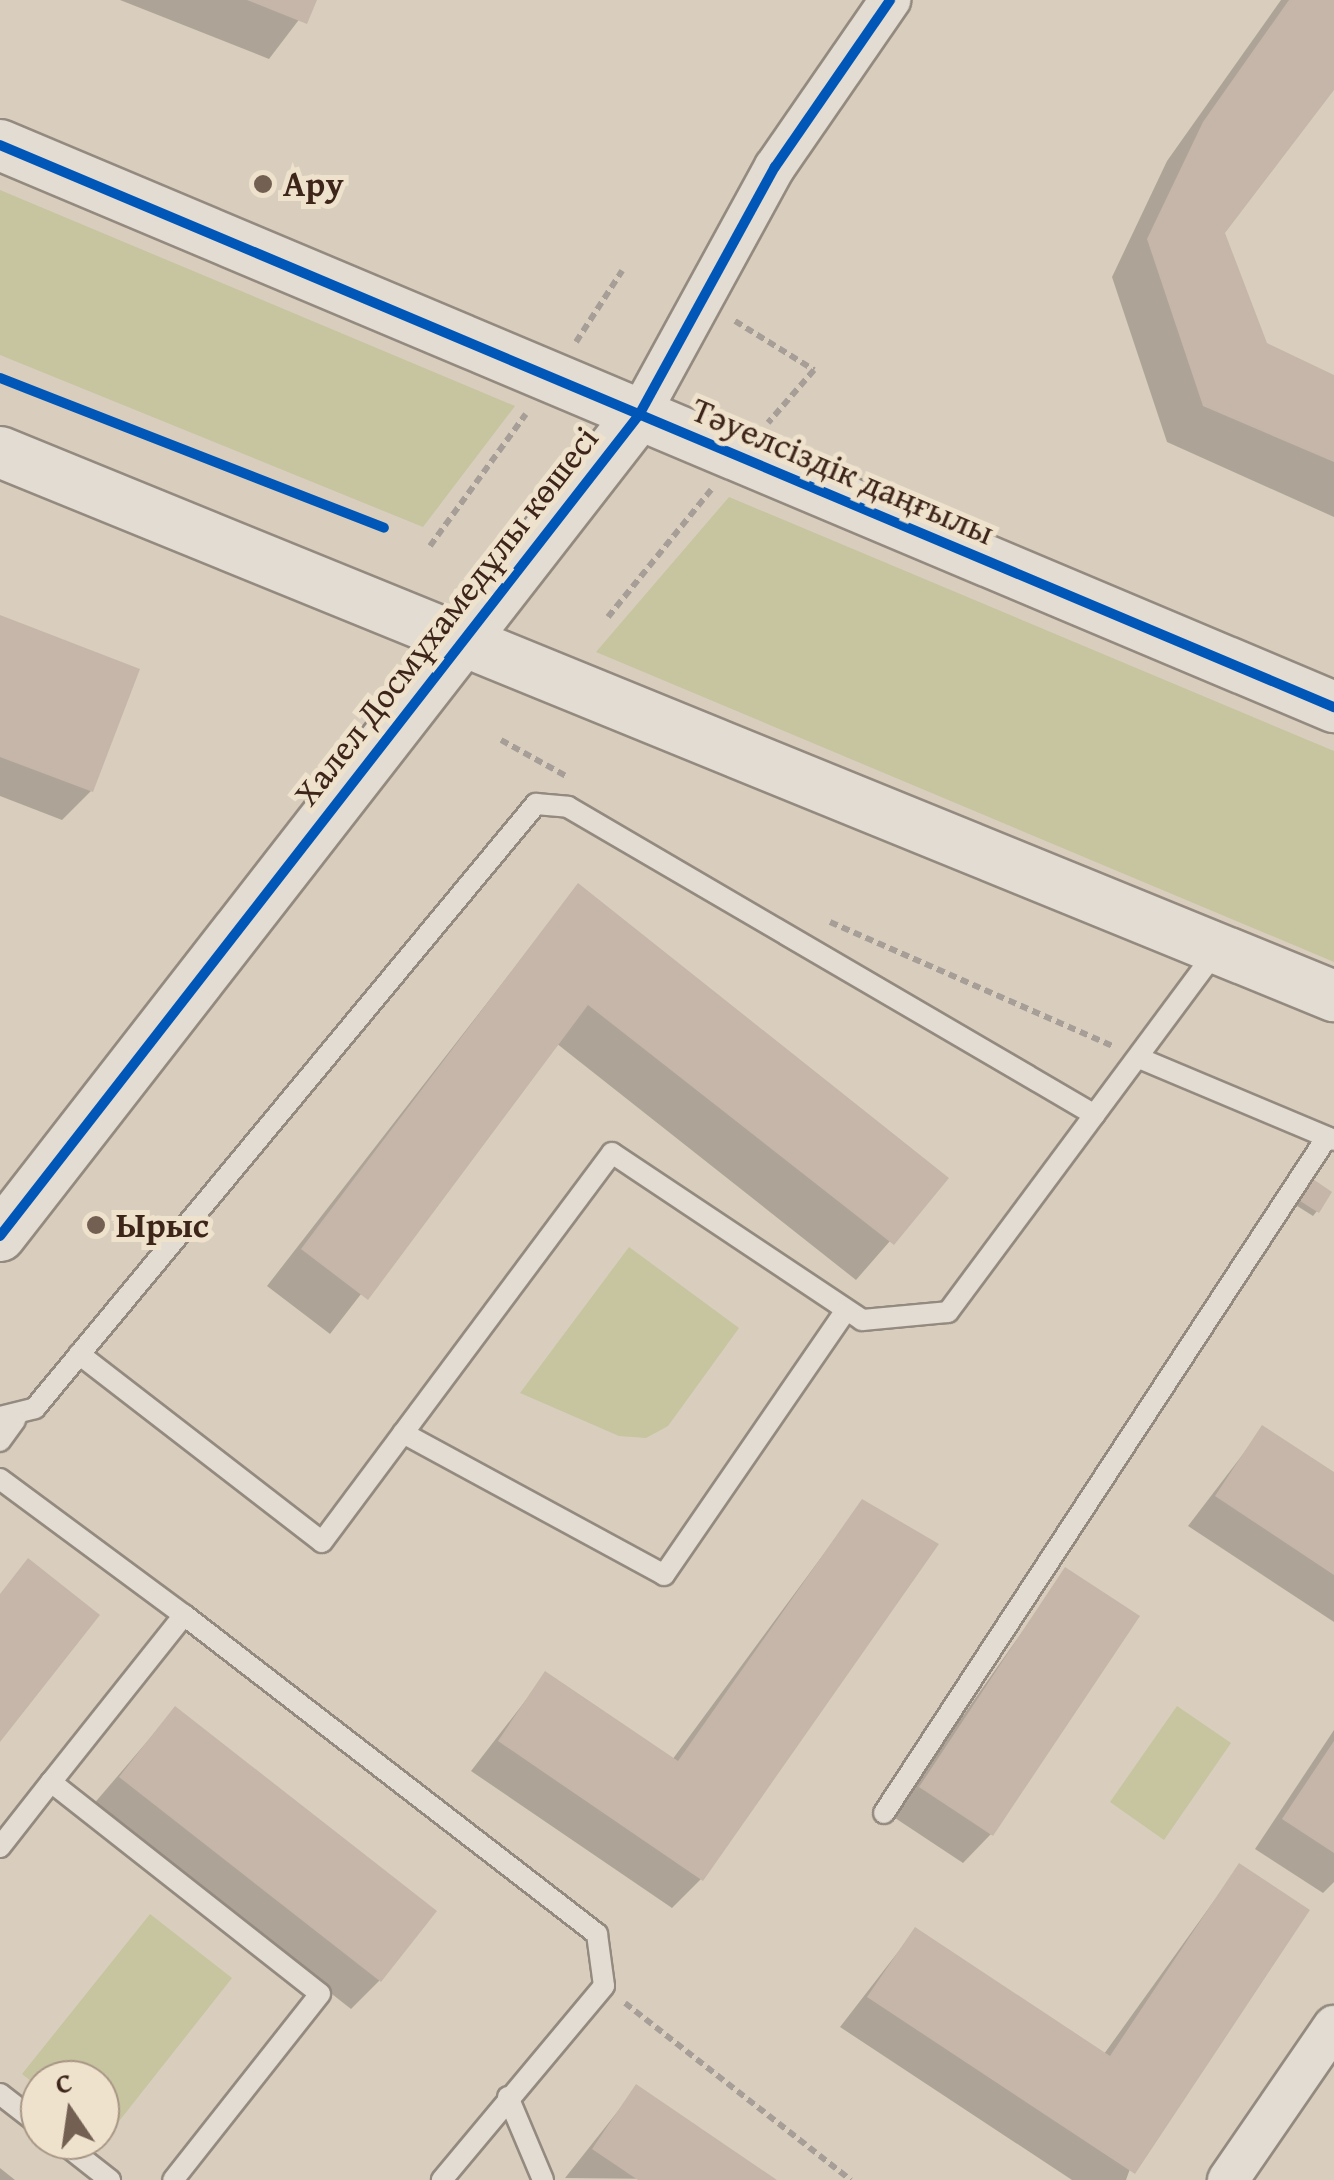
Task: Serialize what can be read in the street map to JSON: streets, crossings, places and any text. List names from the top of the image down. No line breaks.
{"streets":{"street":["Тәуелсіздік даңғылы","Халел Досмұхамедұлы көшесі"]},"crossings":[["Тәуелсіздік даңғылы","Халел Досмұхамедұлы көшесі"]],"places":["Ару","Ырыс"],"north":"top"}
